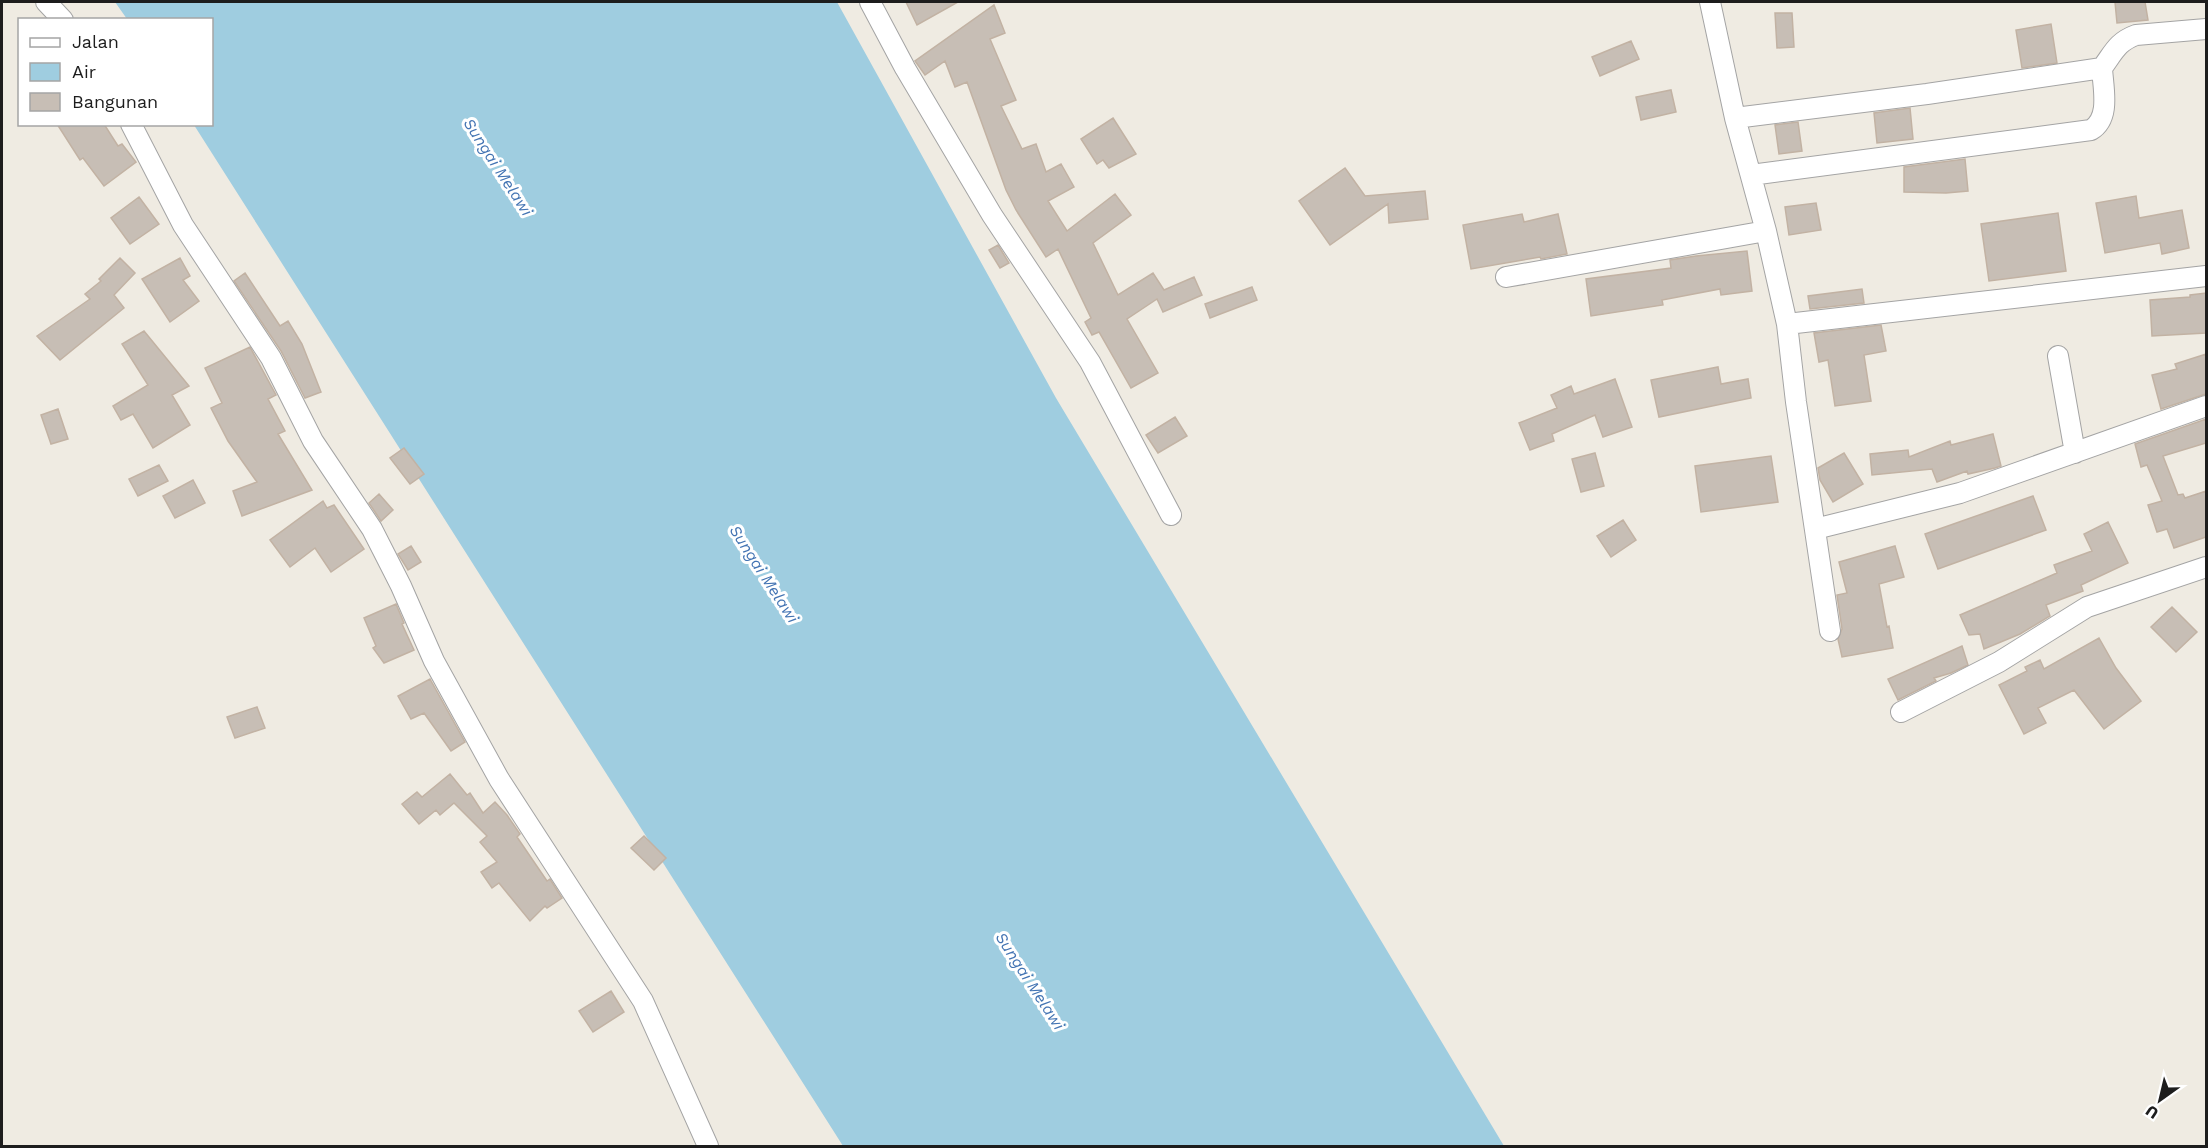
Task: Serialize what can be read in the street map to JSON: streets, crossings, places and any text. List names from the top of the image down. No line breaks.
{"water":["Sungai Melawi"],"legend":["Jalan","Air","Bangunan"],"north":"bottom left"}
